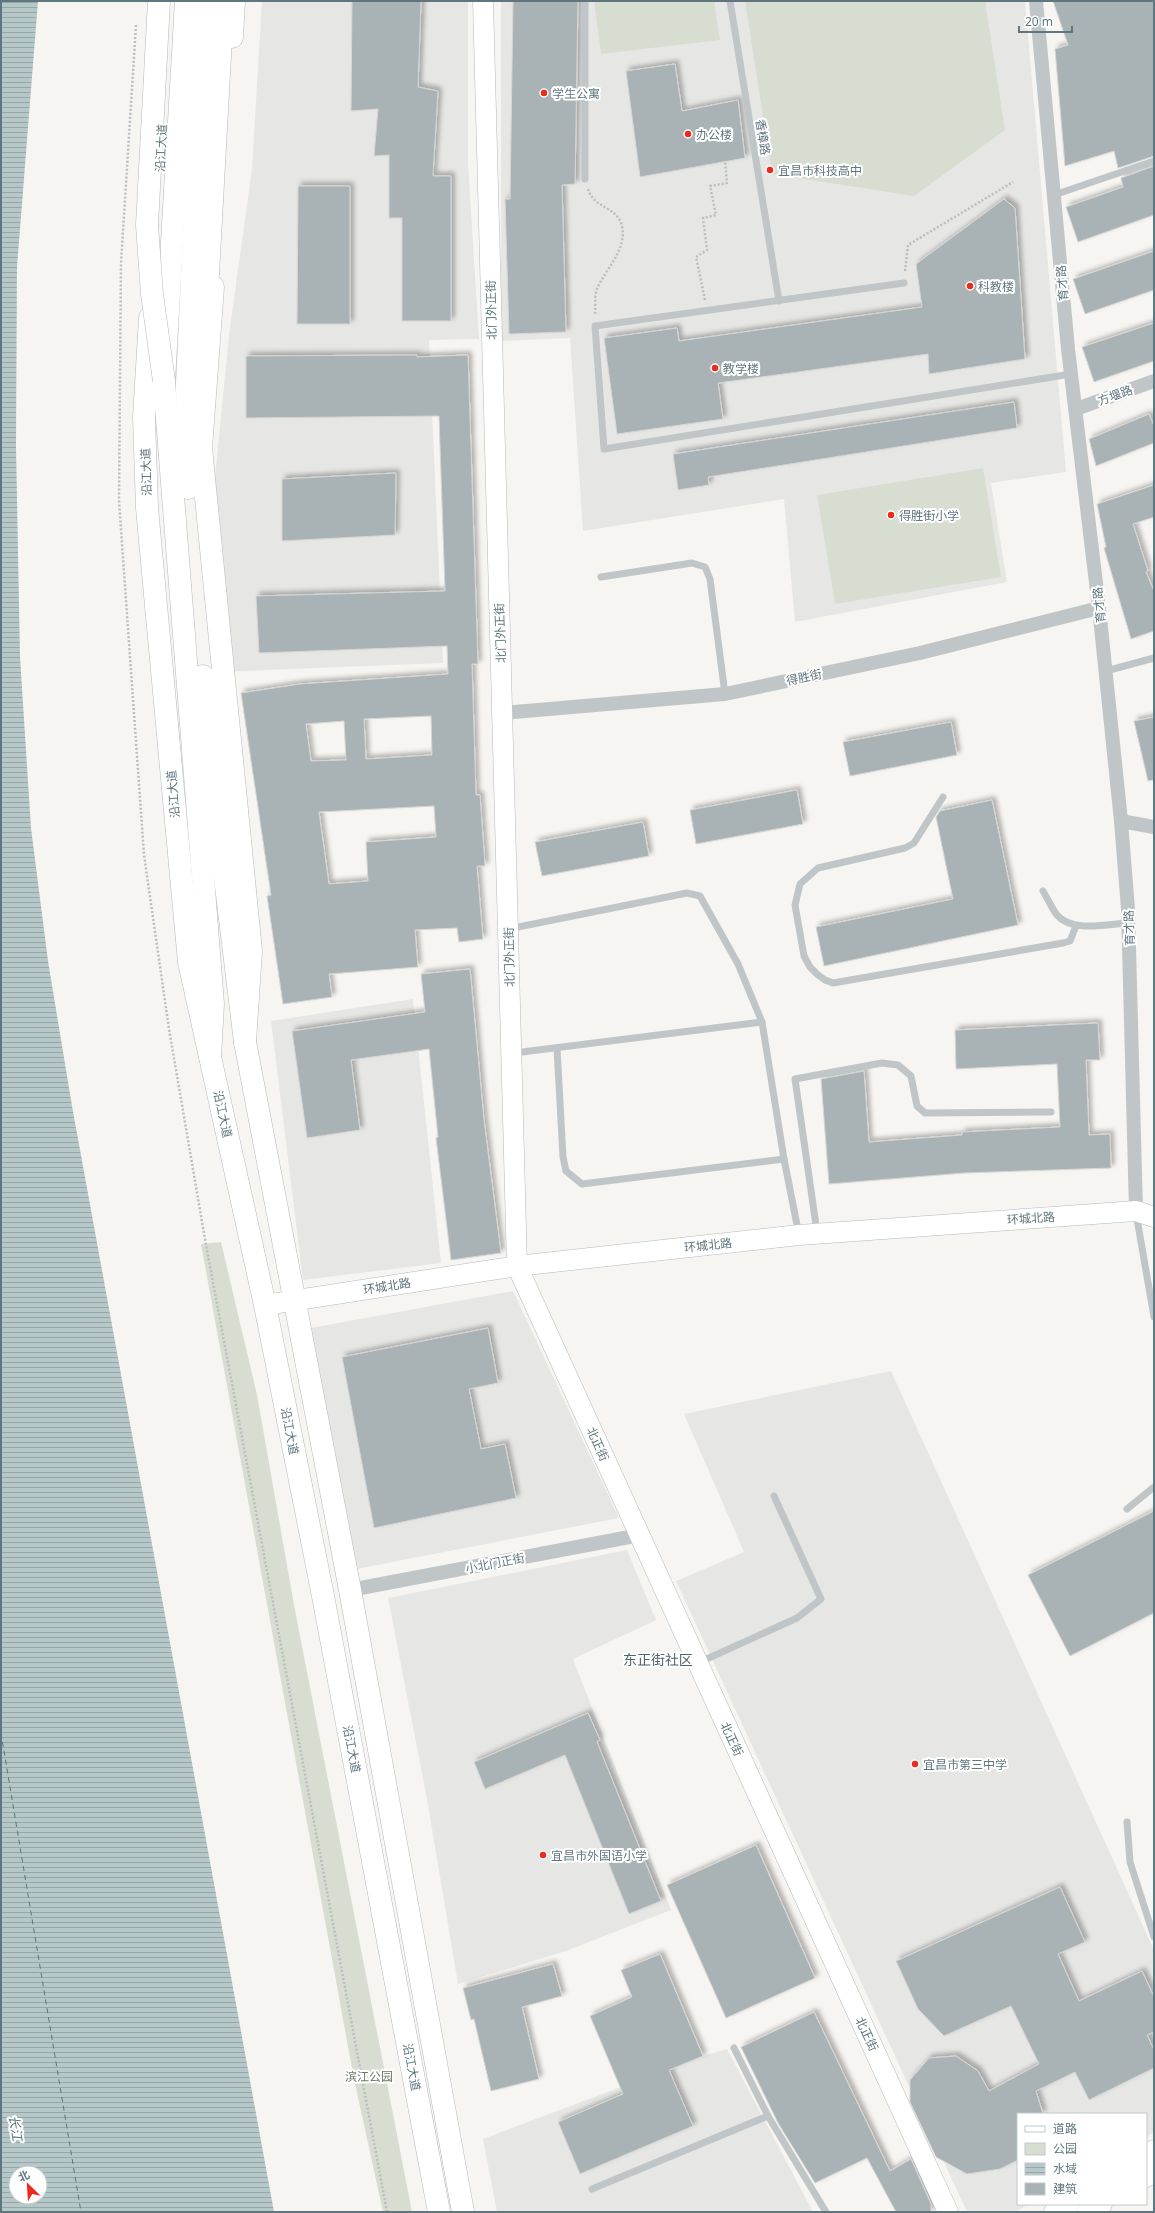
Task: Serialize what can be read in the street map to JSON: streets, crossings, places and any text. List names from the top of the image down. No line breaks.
{"streets":{"main road":["沿江大道"],"street":["育才路","北门外正街","方堰路","得胜街","环城北路","北正街","小北门正街"],"lane":["香樟路"]},"crossings":[["沿江大道","环城北路"],["沿江大道","小北门正街"],["育才路","方堰路"],["育才路","得胜街"],["育才路","环城北路"],["北门外正街","得胜街"],["北门外正街","环城北路"],["北门外正街","北正街"],["环城北路","北正街"],["北正街","小北门正街"]],"districts":["东正街社区"],"water":["长江"],"parks":["滨江公园"],"places":["学生公寓","办公楼","宜昌市科技高中","科教楼","教学楼","得胜街小学","宜昌市第三中学","宜昌市外国语小学"],"legend":["道路","公园","水域","建筑"],"scale_bar":"20 m","north":"top left"}
